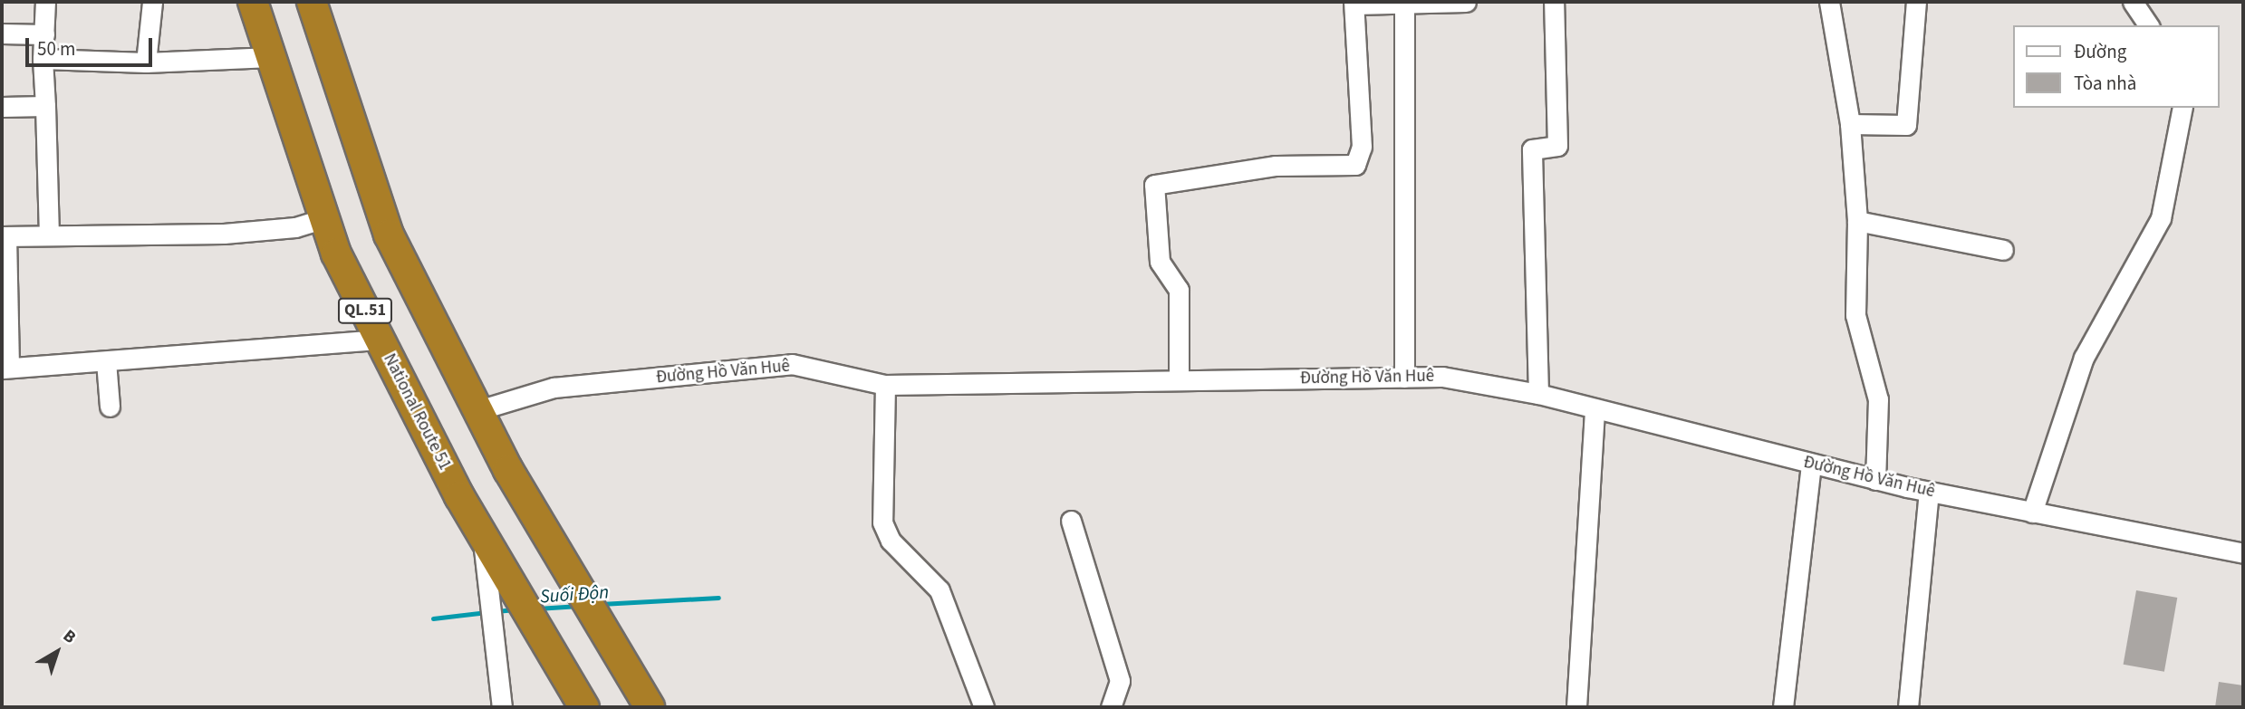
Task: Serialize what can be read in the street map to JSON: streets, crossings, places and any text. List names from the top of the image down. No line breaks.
{"streets":{"highway":["QL.51","National Route 51"],"street":["Đường Hồ Văn Huê"]},"crossings":[["QL.51","Đường Hồ Văn Huê"]],"water":["Suối Độn"],"legend":["Đường","Tòa nhà"],"scale_bar":"50 m","north":"top right"}
